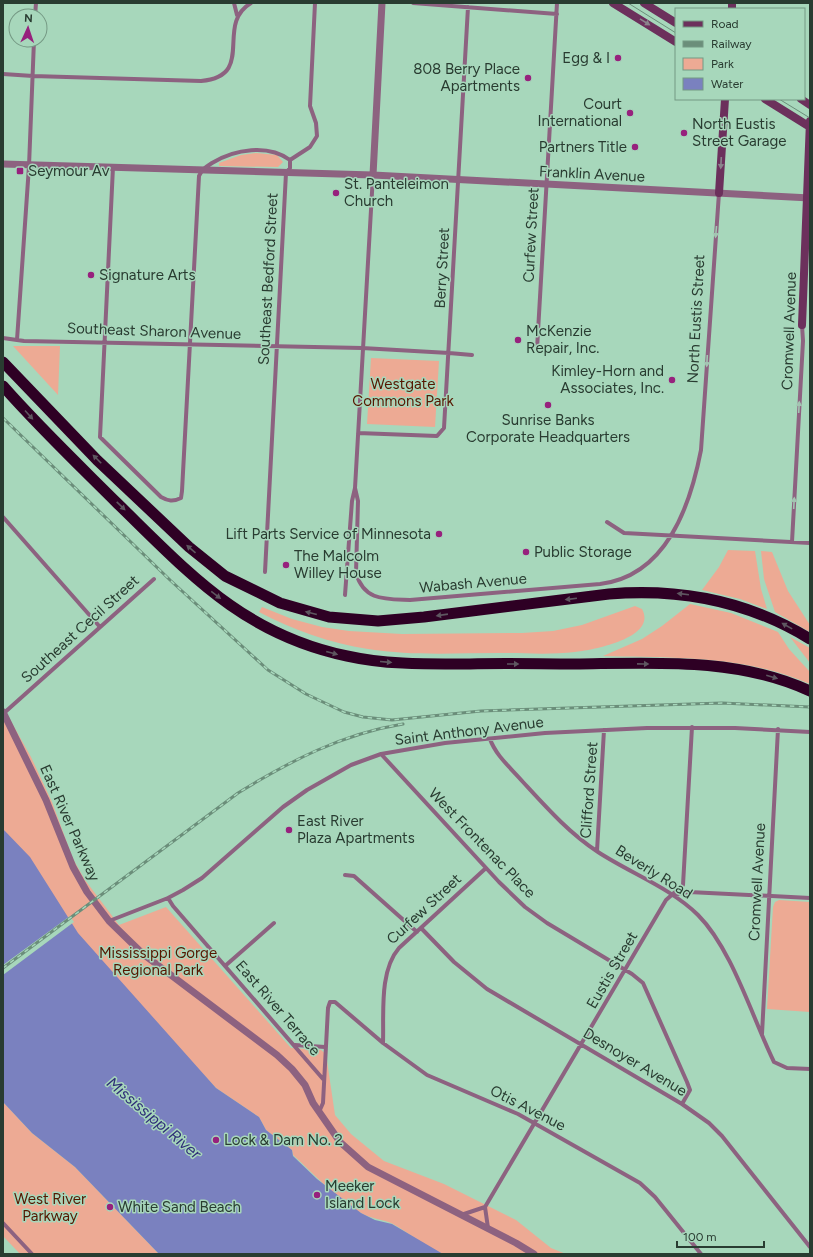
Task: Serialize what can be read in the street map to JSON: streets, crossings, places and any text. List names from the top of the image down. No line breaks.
{"streets":{"main road":["North Eustis Street","Cromwell Avenue"],"street":["Franklin Avenue","Curfew Street","Berry Street","Southeast Bedford Street","Southeast Sharon Avenue","Wabash Avenue","Southeast Cecil Street","Saint Anthony Avenue","Clifford Street","East River Parkway","West Frontenac Place","Beverly Road","Eustis Street","East River Terrace","Desnoyer Avenue","Otis Avenue"]},"crossings":[["Franklin Avenue","Curfew Street"],["Franklin Avenue","Berry Street"],["Franklin Avenue","Southeast Bedford Street"],["Franklin Avenue","North Eustis Street"],["Franklin Avenue","Cromwell Avenue"],["Curfew Street","West Frontenac Place"],["Curfew Street","Desnoyer Avenue"],["Curfew Street","Otis Avenue"],["Berry Street","Southeast Sharon Avenue"],["Southeast Bedford Street","Southeast Sharon Avenue"],["North Eustis Street","Wabash Avenue"],["Cromwell Avenue","Saint Anthony Avenue"],["Cromwell Avenue","Beverly Road"],["Southeast Cecil Street","East River Parkway"],["Saint Anthony Avenue","Clifford Street"],["Saint Anthony Avenue","East River Parkway"],["Saint Anthony Avenue","West Frontenac Place"],["Saint Anthony Avenue","Beverly Road"],["Saint Anthony Avenue","Eustis Street"],["Saint Anthony Avenue","East River Terrace"],["Clifford Street","Beverly Road"],["West Frontenac Place","Eustis Street"],["West Frontenac Place","Desnoyer Avenue"],["Beverly Road","Eustis Street"],["Eustis Street","Desnoyer Avenue"],["Eustis Street","Otis Avenue"]],"one_way":["North Eustis Street"],"water":["Mississippi River"],"parks":["Westgate Commons Park","Mississippi Gorge Regional Park","West River Parkway"],"places":{"other":["Egg & I","808 Berry Place Apartments","Court International","North Eustis Street Garage","Partners Title","St. Panteleimon Church","Signature Arts","McKenzie Repair, Inc.","Kimley-Horn and Associates, Inc.","Sunrise Banks Corporate Headquarters","Lift Parts Service of Minnesota","Public Storage","The Malcolm Willey House","East River Plaza Apartments","Lock & Dam No. 2","Meeker Island Lock","White Sand Beach"],"transit":["Seymour Av"]},"legend":["Road","Railway","Park","Water"],"scale_bar":"100 m","north":"top"}
